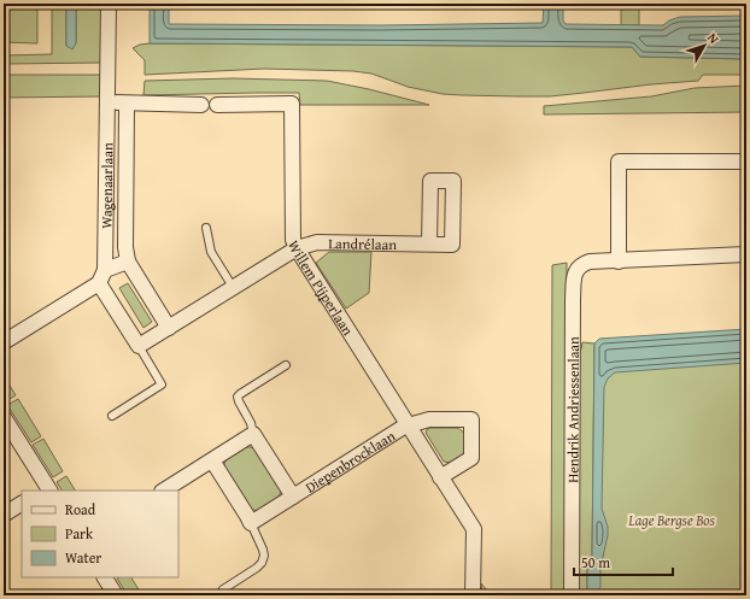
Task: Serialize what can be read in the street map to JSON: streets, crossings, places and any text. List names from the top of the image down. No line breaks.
{"streets":{"street":["Wagenaarlaan","Landrélaan","Willem Pijperlaan","Hendrik Andriessenlaan","Diepenbrocklaan"]},"crossings":[["Landrélaan","Willem Pijperlaan"],["Willem Pijperlaan","Diepenbrocklaan"]],"parks":["Lage Bergse Bos"],"legend":["Road","Park","Water"],"scale_bar":"50 m","north":"top right"}
